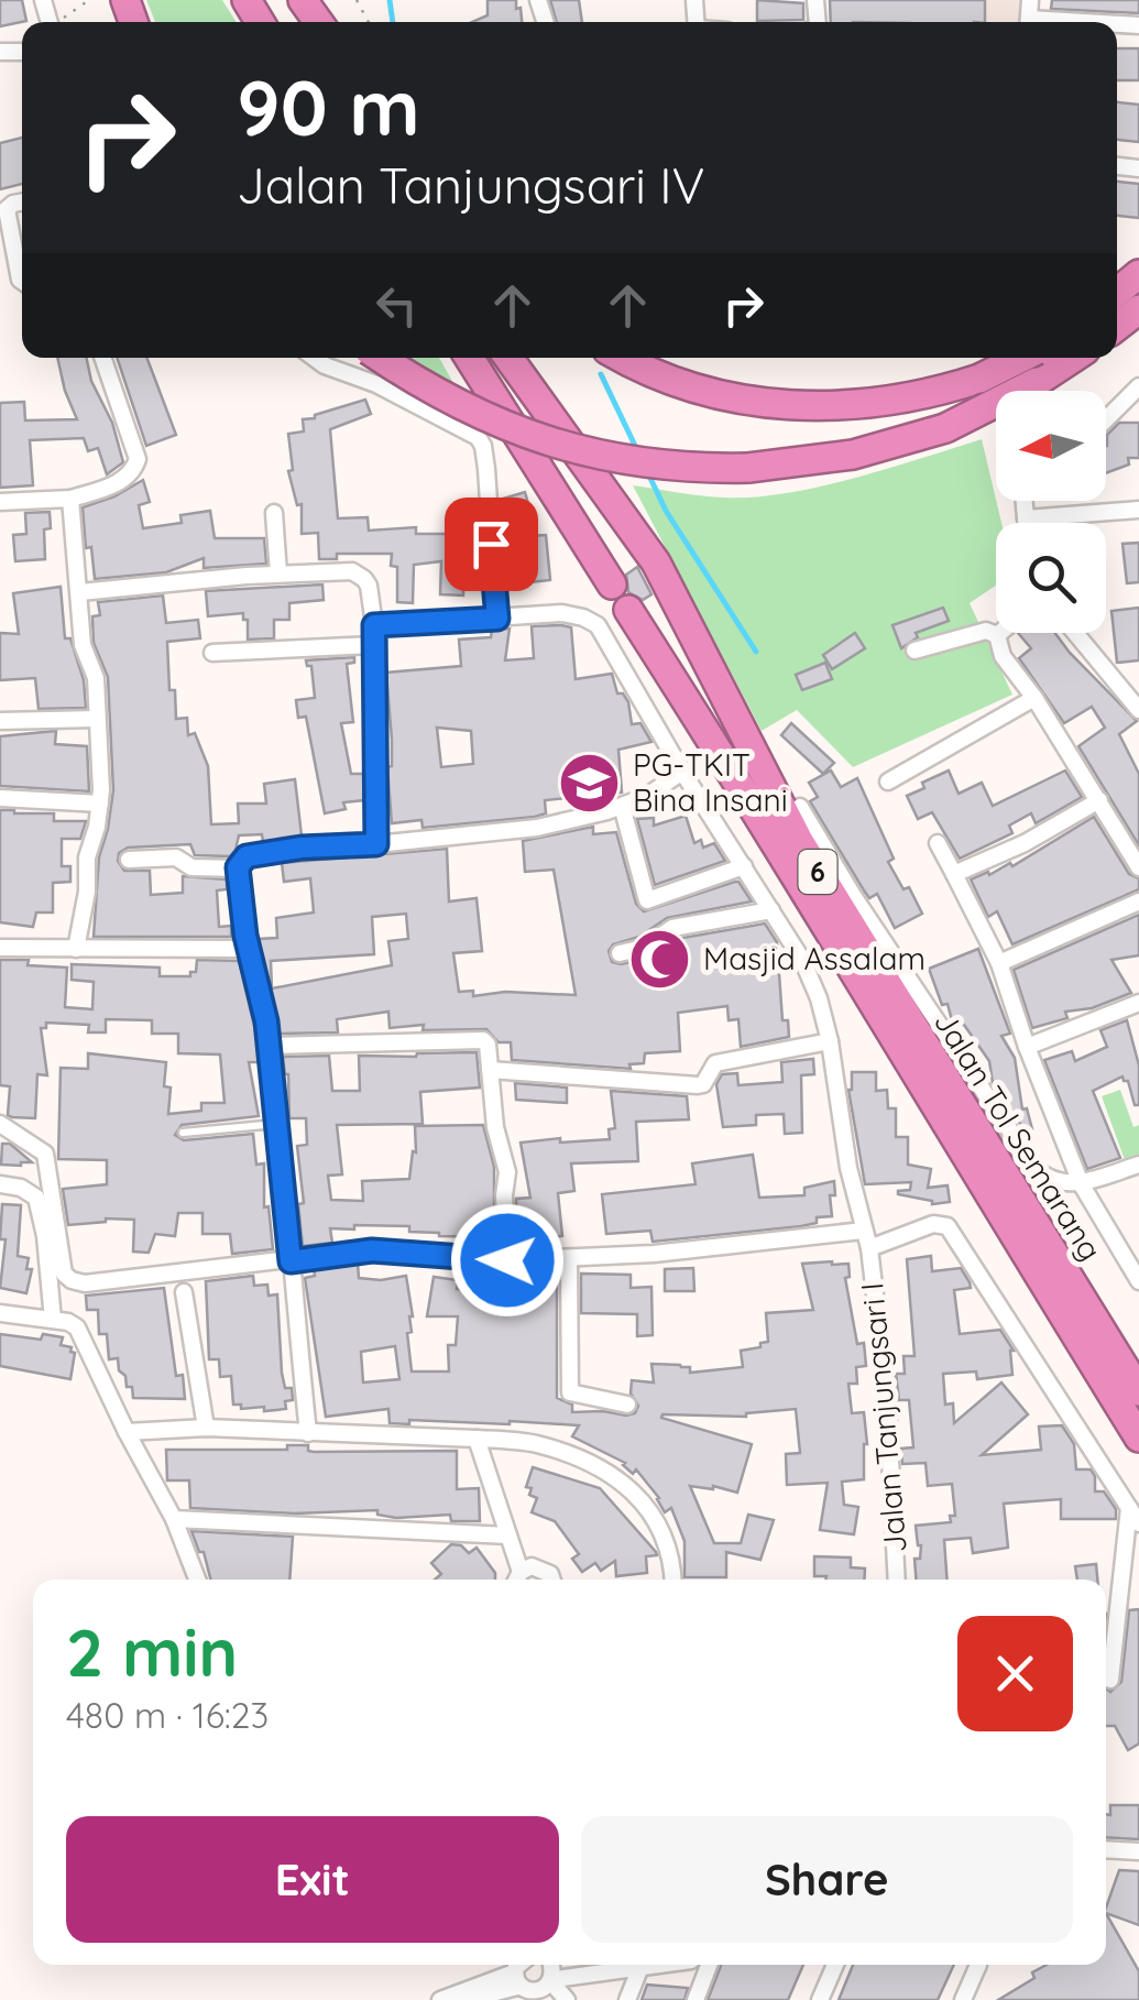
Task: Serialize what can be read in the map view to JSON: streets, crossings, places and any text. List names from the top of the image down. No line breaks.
{"streets":{"highway":["6","Jalan Tol Semarang"],"street":["Jalan Tanjungsari I"]},"places":{"school or university":["PG-TKIT Bina Insani"],"mosque":["Masjid Assalam"]},"north":"left","page":{"turn":["90 m","Jalan Tanjungsari IV"],"heading":["2 min","480 m · 16:23"],"buttons":["Exit","Share"]}}
